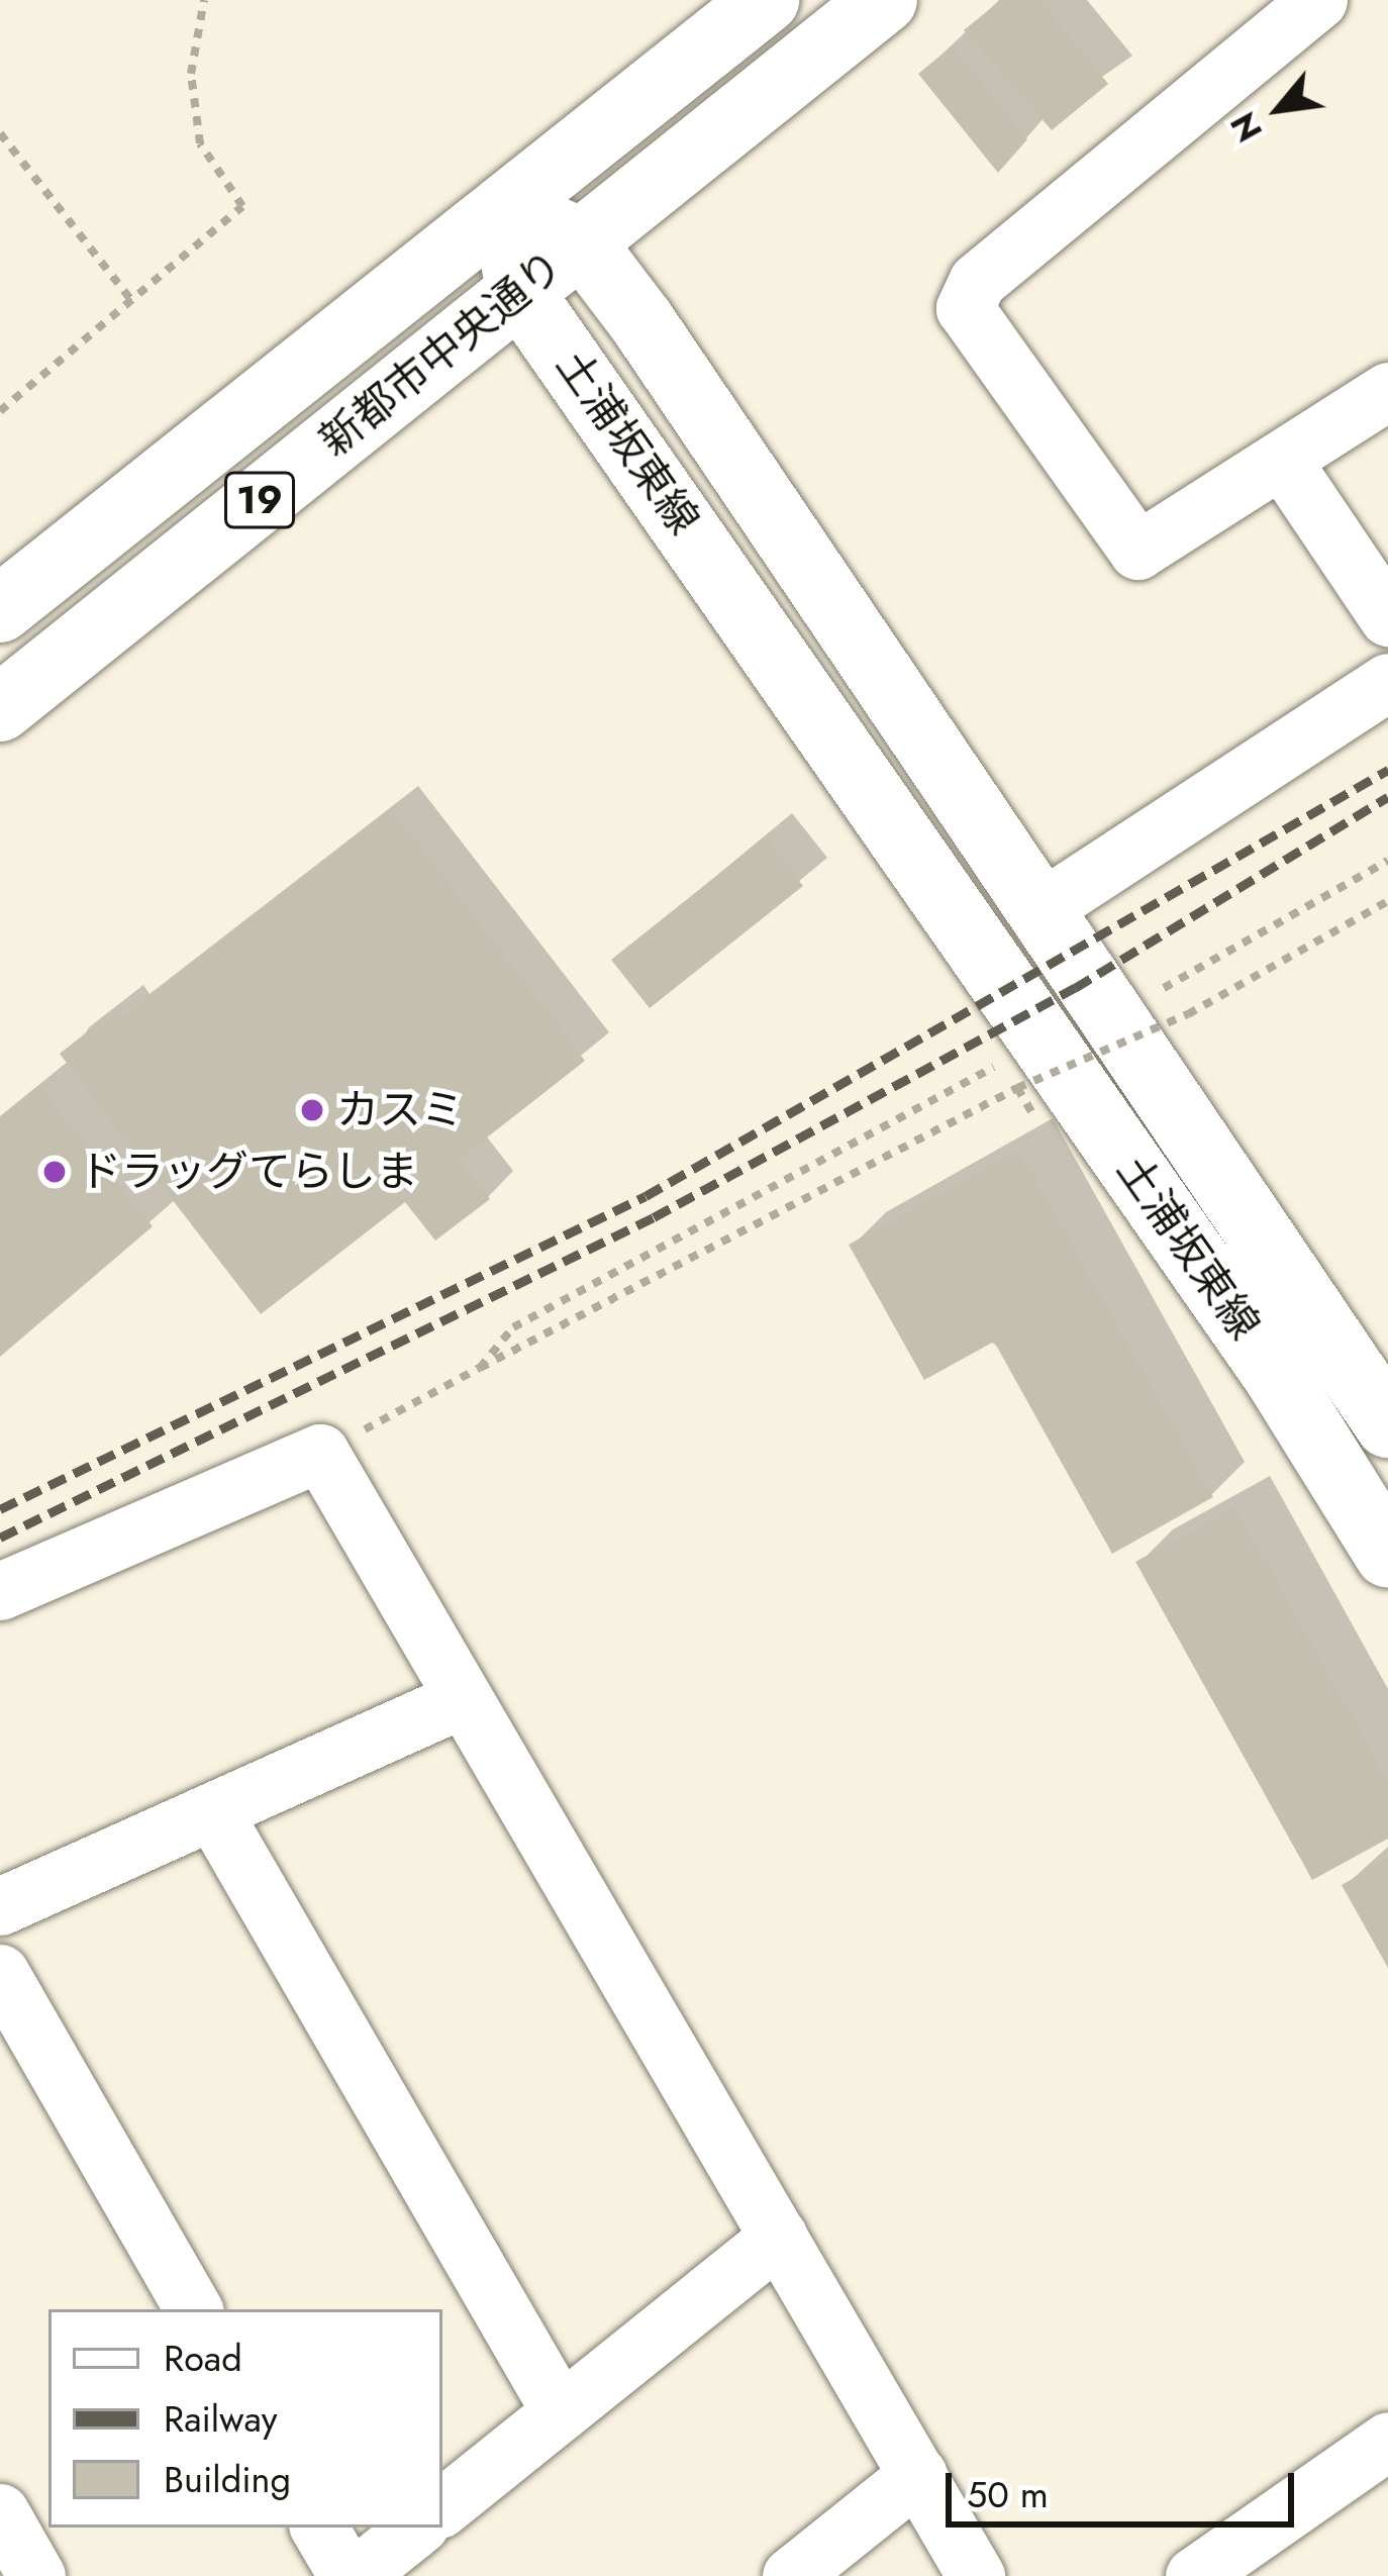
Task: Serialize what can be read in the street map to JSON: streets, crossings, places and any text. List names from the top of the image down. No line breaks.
{"streets":{"main road":["新都市中央通り","土浦坂東線","19"]},"crossings":[["新都市中央通り","土浦坂東線"]],"places":["カスミ","ドラッグてらしま"],"legend":["Road","Railway","Building"],"scale_bar":"50 m","north":"bottom left"}
